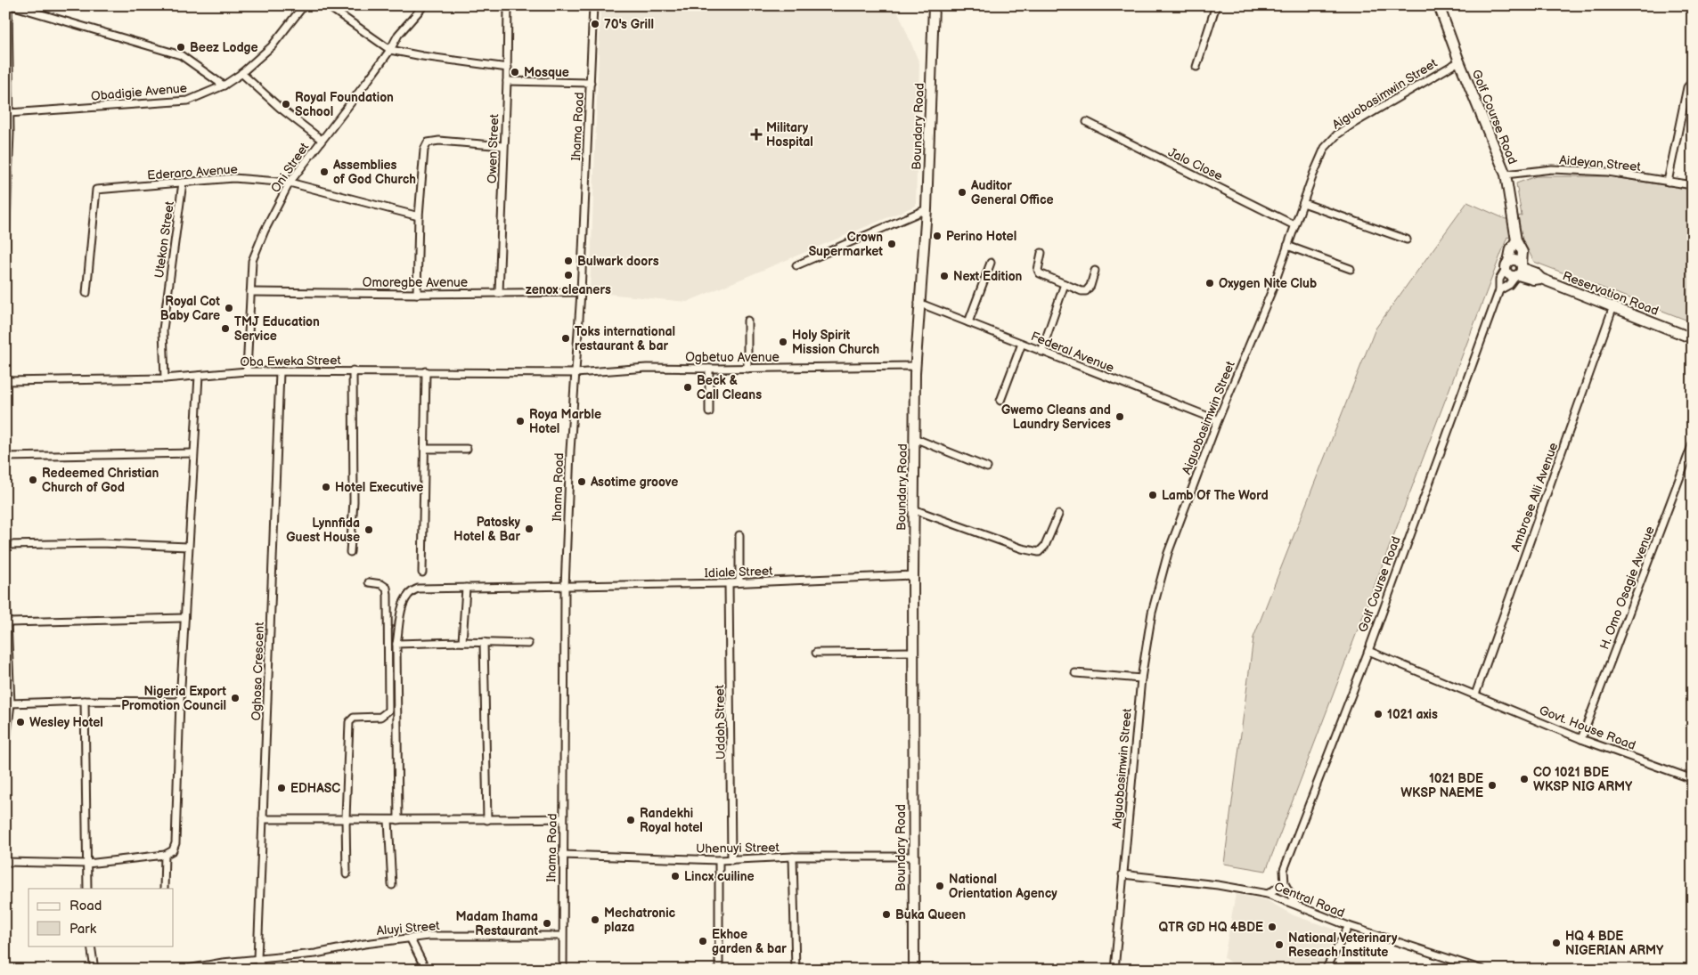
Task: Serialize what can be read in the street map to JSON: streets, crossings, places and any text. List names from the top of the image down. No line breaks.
{"streets":{"street":["Obadigie Avenue","Aiguobasimwin Street","Golf Course Road","Ihama Road","Boundary Road","Owen Street","Aideyan Street","Jalo Close","Oni Street","Ederaro Avenue","Utekon Street","Omoregbe Avenue","Reservation Road","Federal Avenue","Ogbetuo Avenue","Oba Eweka Street","Ambrose Alli Avenue","Idiale Street","H. Omo Osagie Avenue","Oghosa Crescent","Uddoh Street","Govt. House Road","Uhenuyi Street","Central Road","Aluyi Street"]},"crossings":[["Aiguobasimwin Street","Golf Course Road"],["Aiguobasimwin Street","Jalo Close"],["Aiguobasimwin Street","Federal Avenue"],["Aiguobasimwin Street","Central Road"],["Golf Course Road","Aideyan Street"],["Golf Course Road","Govt. House Road"],["Ihama Road","Omoregbe Avenue"],["Ihama Road","Ogbetuo Avenue"],["Ihama Road","Oba Eweka Street"],["Ihama Road","Idiale Street"],["Ihama Road","Uhenuyi Street"],["Ihama Road","Aluyi Street"],["Boundary Road","Federal Avenue"],["Boundary Road","Ogbetuo Avenue"],["Boundary Road","Idiale Street"],["Boundary Road","Uhenuyi Street"],["Owen Street","Omoregbe Avenue"],["Oni Street","Ederaro Avenue"],["Oni Street","Omoregbe Avenue"],["Oni Street","Oba Eweka Street"],["Ederaro Avenue","Utekon Street"],["Utekon Street","Oba Eweka Street"],["Reservation Road","Ambrose Alli Avenue"],["Ogbetuo Avenue","Oba Eweka Street"],["Oba Eweka Street","Oghosa Crescent"],["Ambrose Alli Avenue","Govt. House Road"],["Idiale Street","Uddoh Street"],["H. Omo Osagie Avenue","Govt. House Road"],["Oghosa Crescent","Aluyi Street"],["Uddoh Street","Uhenuyi Street"]],"places":{"other":["70's Grill","Beez Lodge","Mosque","Royal Foundation School","Assemblies of God Church","Auditor General Office","Perino Hotel","Crown Supermarket","Bulwark doors","zenox cleaners","Next Edition","Oxygen Nite Club","Royal Cot Baby Care","TMJ Education Service","Toks international restaurant & bar","Holy Spirit Mission Church","Beck & Call Cleans","Gwemo Cleans and Laundry Services","Roya Marble Hotel","Redeemed Christian Church of God","Asotime groove","Hotel Executive","Lamb Of The Word","Patosky Hotel & Bar","Lynnfida Guest House","Nigeria Export Promotion Council","1021 axis","Wesley Hotel","CO 1021 BDE WKSP NIG ARMY","1021 BDE WKSP NAEME","EDHASC","Randekhi Royal hotel","Lincx cuiline","National Orientation Agency","Buka Queen","Mechatronic plaza","Madam Ihama Restaurant","QTR GD HQ 4BDE","Ekhoe garden & bar","HQ 4 BDE NIGERIAN ARMY","National Veterinary Reseach Institute"],"health":["Military Hospital"]},"legend":["Road","Park"]}
